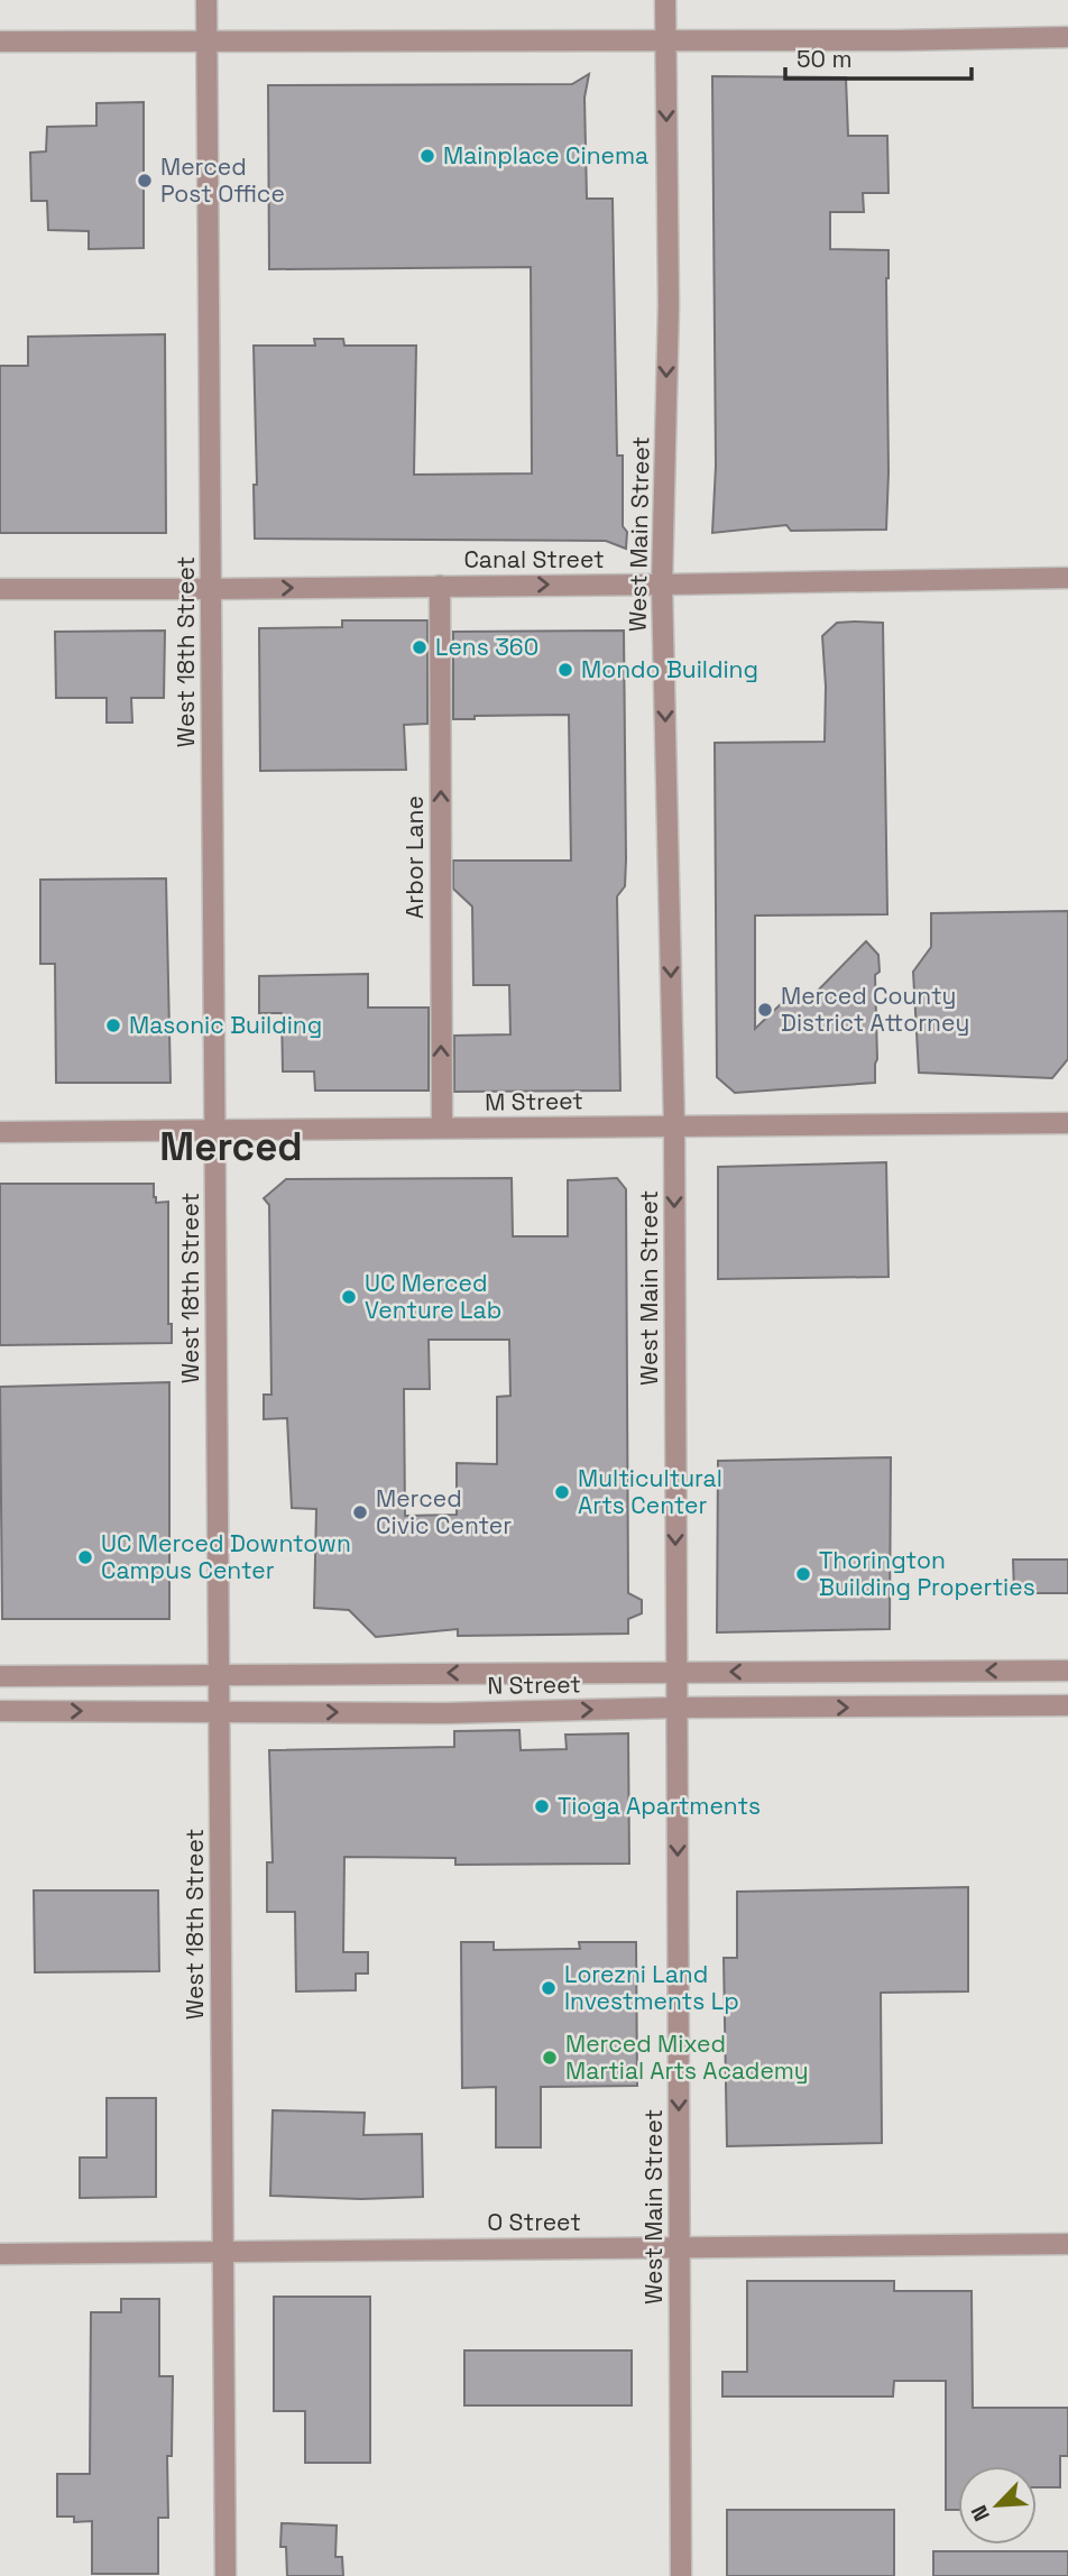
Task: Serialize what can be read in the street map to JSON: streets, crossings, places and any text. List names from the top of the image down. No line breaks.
{"streets":{"street":["West Main Street","Canal Street","West 18th Street","Arbor Lane","M Street","N Street","O Street"]},"crossings":[["West Main Street","Canal Street"],["West Main Street","M Street"],["West Main Street","N Street"],["West Main Street","O Street"],["Canal Street","West 18th Street"],["Canal Street","Arbor Lane"],["West 18th Street","M Street"],["West 18th Street","N Street"],["West 18th Street","O Street"],["Arbor Lane","M Street"]],"one_way":["West Main Street","Canal Street","Arbor Lane"],"districts":["Merced"],"places":["Mainplace Cinema","Merced Post Office","Lens 360","Mondo Building","Merced County District Attorney","Masonic Building","UC Merced Venture Lab","Multicultural Arts Center","Merced Civic Center","UC Merced Downtown Campus Center","Thorington Building Properties","Tioga Apartments","Lorezni Land Investments Lp","Merced Mixed Martial Arts Academy"],"scale_bar":"50 m","north":"bottom left"}
